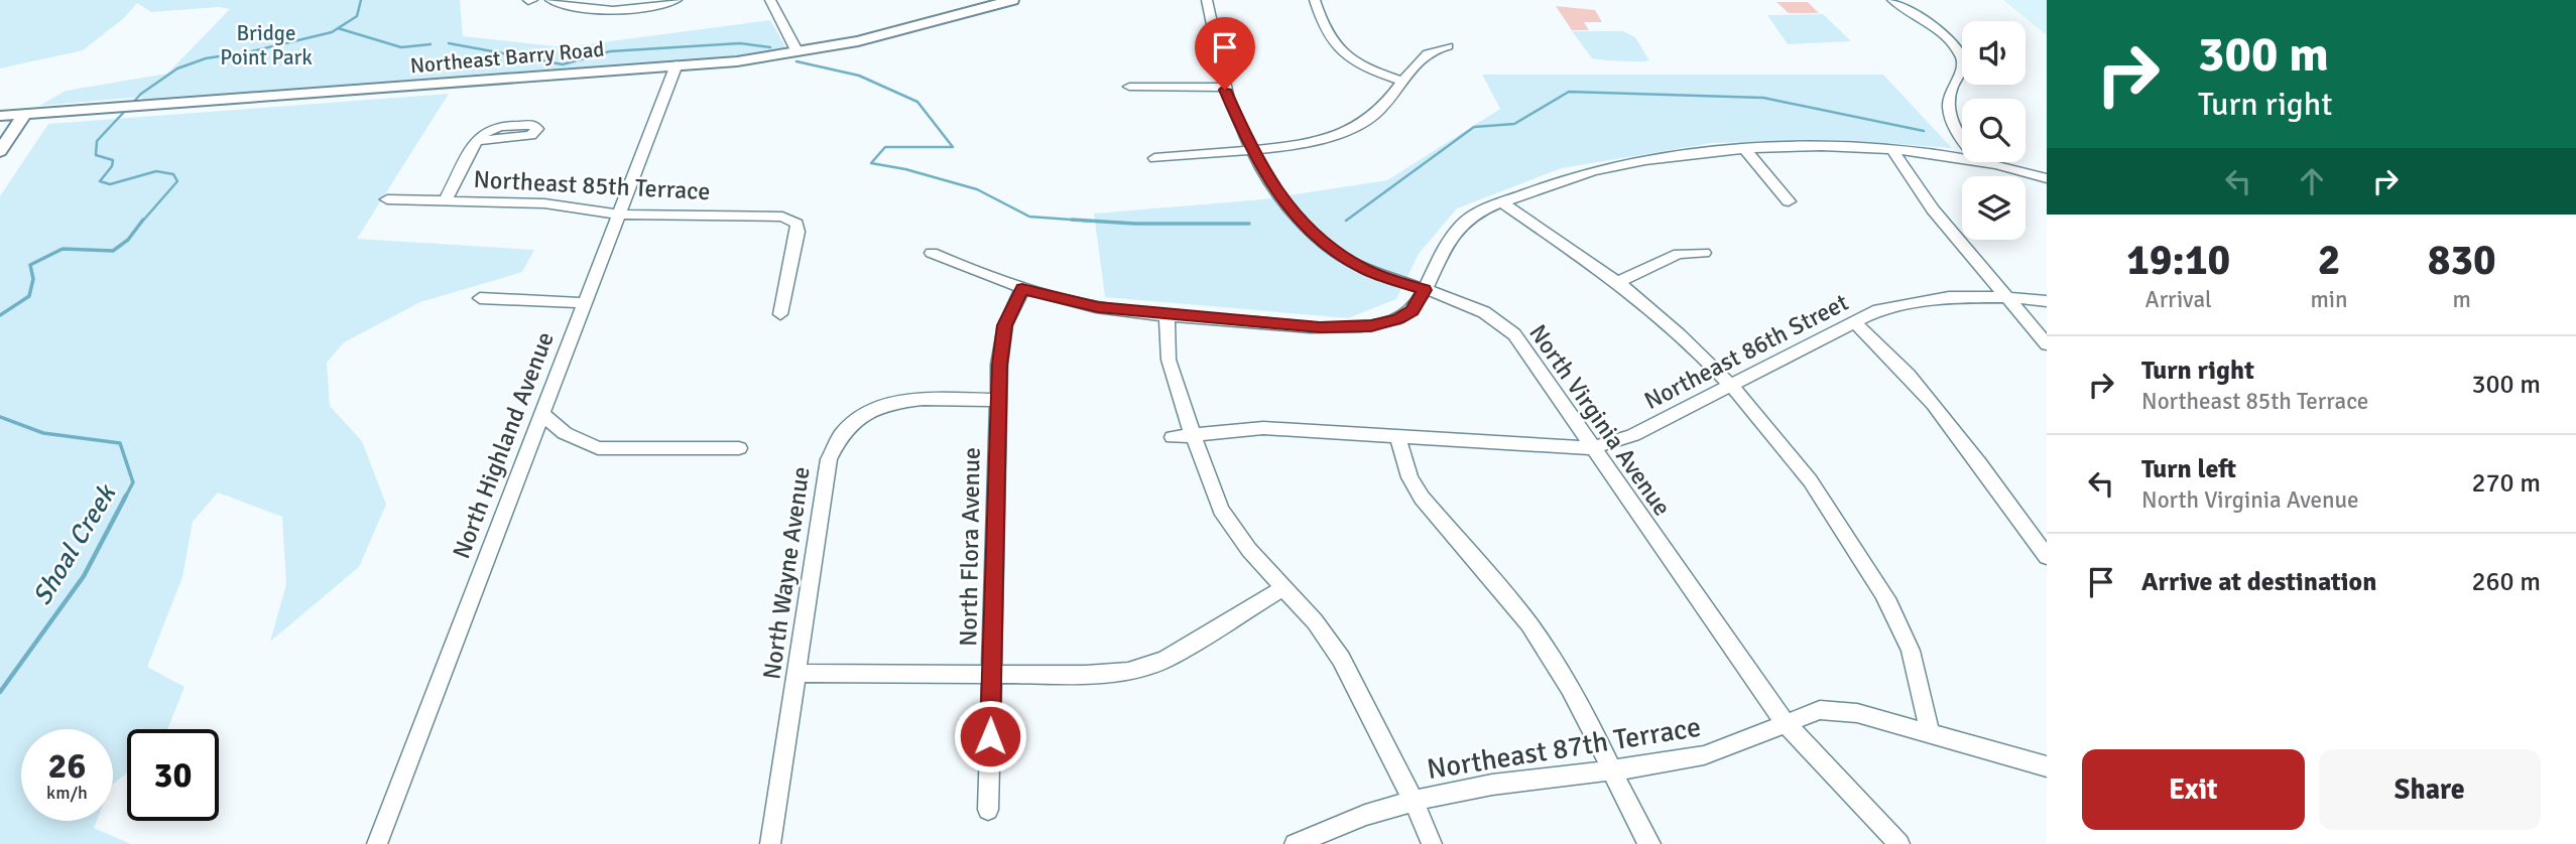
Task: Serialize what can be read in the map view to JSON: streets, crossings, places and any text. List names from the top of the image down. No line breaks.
{"streets":{"main road":["Northeast Barry Road"],"street":["Northeast 85th Terrace","Northeast 86th Street","North Virginia Avenue","North Highland Avenue","North Flora Avenue","North Wayne Avenue","Northeast 87th Terrace"]},"crossings":[["Northeast Barry Road","North Highland Avenue"],["Northeast 85th Terrace","North Highland Avenue"],["Northeast 86th Street","North Virginia Avenue"],["North Virginia Avenue","Northeast 87th Terrace"],["North Flora Avenue","North Wayne Avenue"]],"water":["Shoal Creek"],"parks":["Bridge Point Park"],"page":{"turn":["300 m","Turn right"],"eta":["19:10","Arrival","2","min","830","m"],"list":[{"name":"Turn right","note":"Northeast 85th Terrace","value":"300 m"},{"name":"Turn left","note":"North Virginia Avenue","value":"270 m"},{"name":"Arrive at destination","value":"260 m"}],"speed":"26 km/h","limit":"30","buttons":["Exit","Share"]}}
